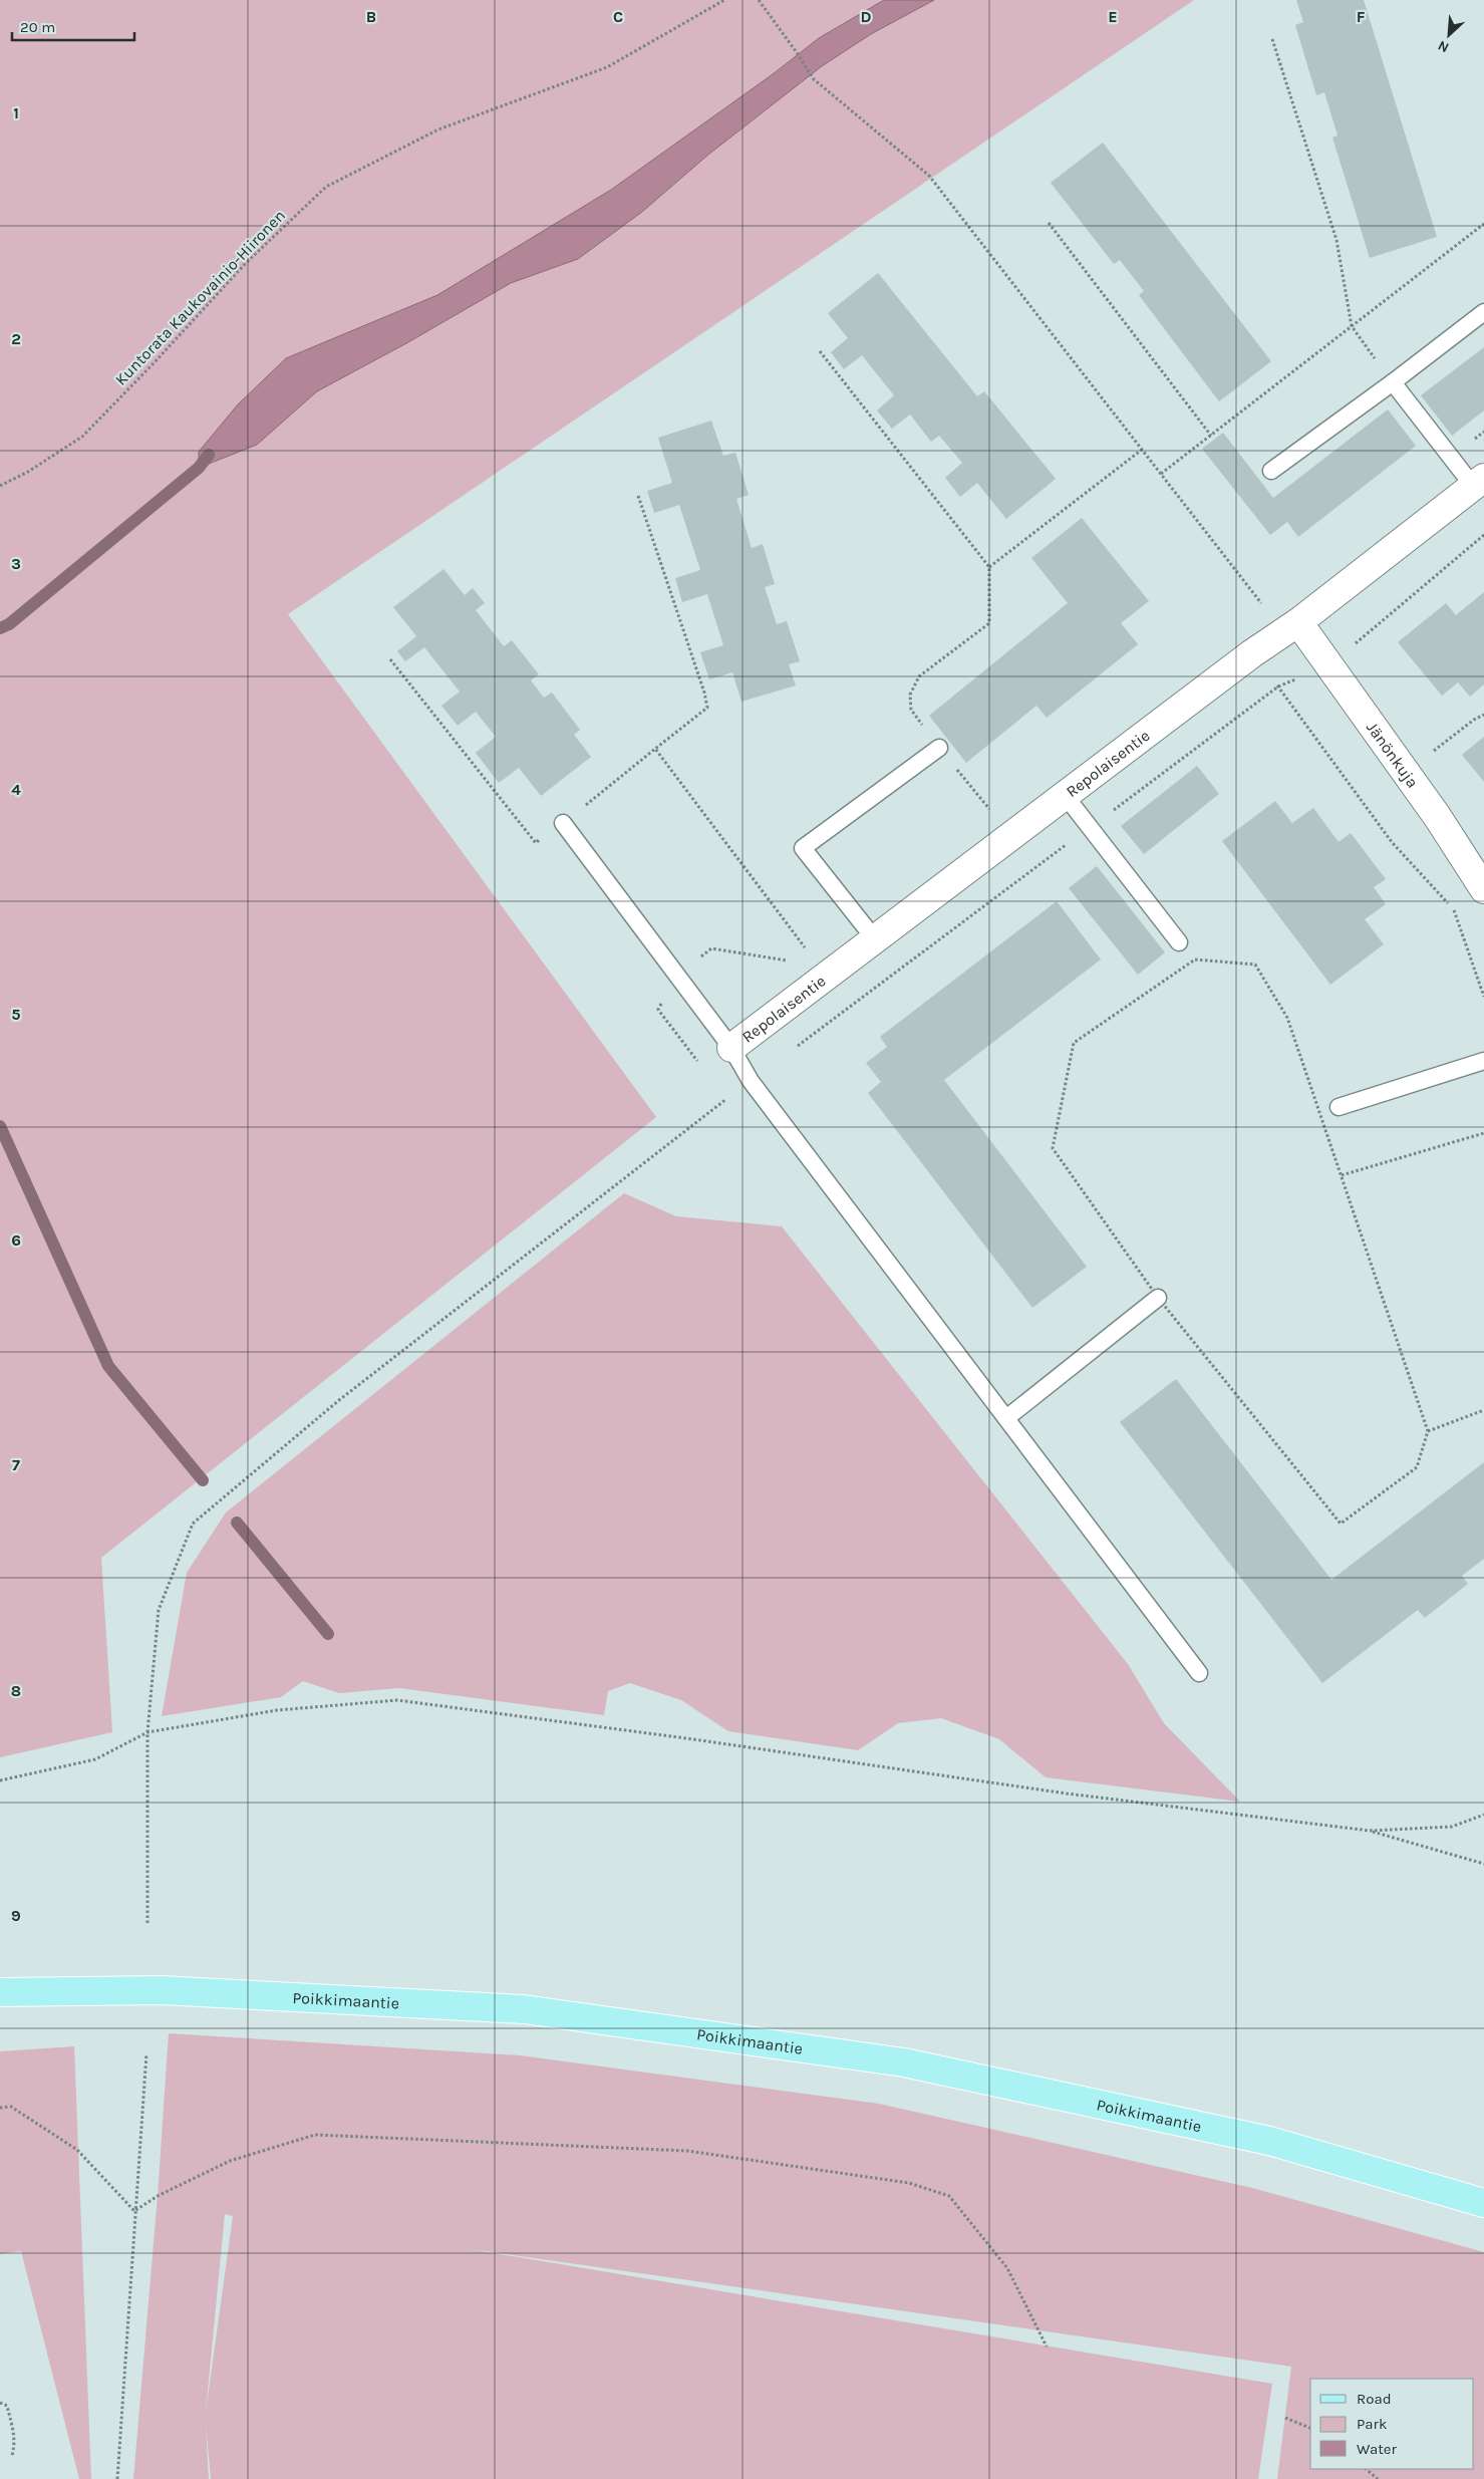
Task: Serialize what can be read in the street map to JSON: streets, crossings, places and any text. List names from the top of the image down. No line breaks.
{"streets":{"main road":["Poikkimaantie"],"street":["Jänönkuja","Repolaisentie"],"path":["Kuntorata Kaukovainio-Hiironen"]},"crossings":[["Jänönkuja","Repolaisentie"]],"legend":["Road","Park","Water"],"scale_bar":"20 m","north":"bottom left","grid":{"columns":["B","C","D","E","F"],"rows":["1","2","3","4","5","6","7","8","9"]}}
